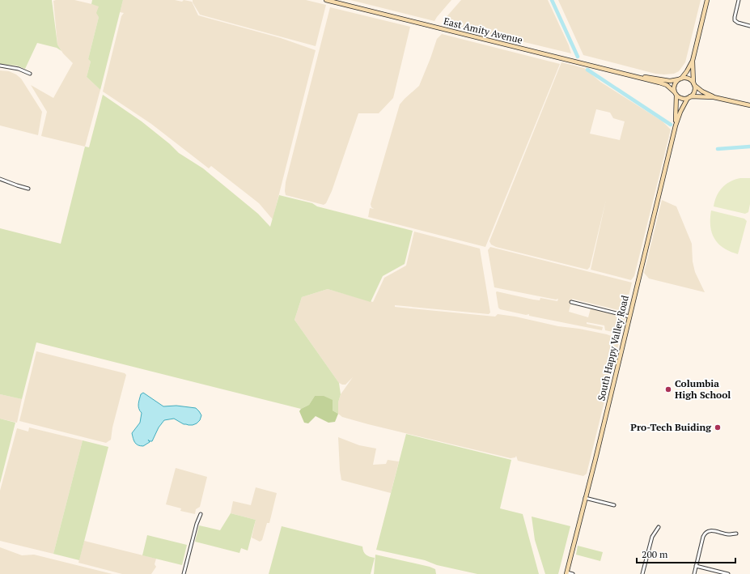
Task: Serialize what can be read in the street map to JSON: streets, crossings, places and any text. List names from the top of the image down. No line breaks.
{"streets":{"main road":["East Amity Avenue","South Happy Valley Road"]},"crossings":[["East Amity Avenue","South Happy Valley Road"]],"places":["Columbia High School","Pro-Tech Buiding"],"scale_bar":"200 m"}
